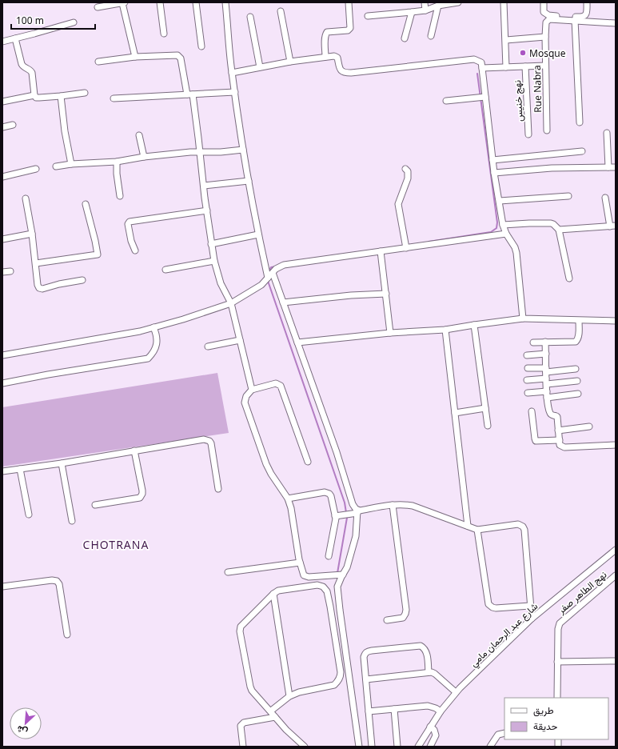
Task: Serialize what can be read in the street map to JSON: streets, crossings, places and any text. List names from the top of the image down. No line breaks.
{"streets":{"street":["Rue Nabra","نهج خنيس","نهج الطاهر صفر","شارع عبد الرحمان مامي"]},"districts":["CHOTRANA"],"places":["Mosque"],"legend":["طريق","حديقة"],"scale_bar":"100 m","north":"bottom left"}
